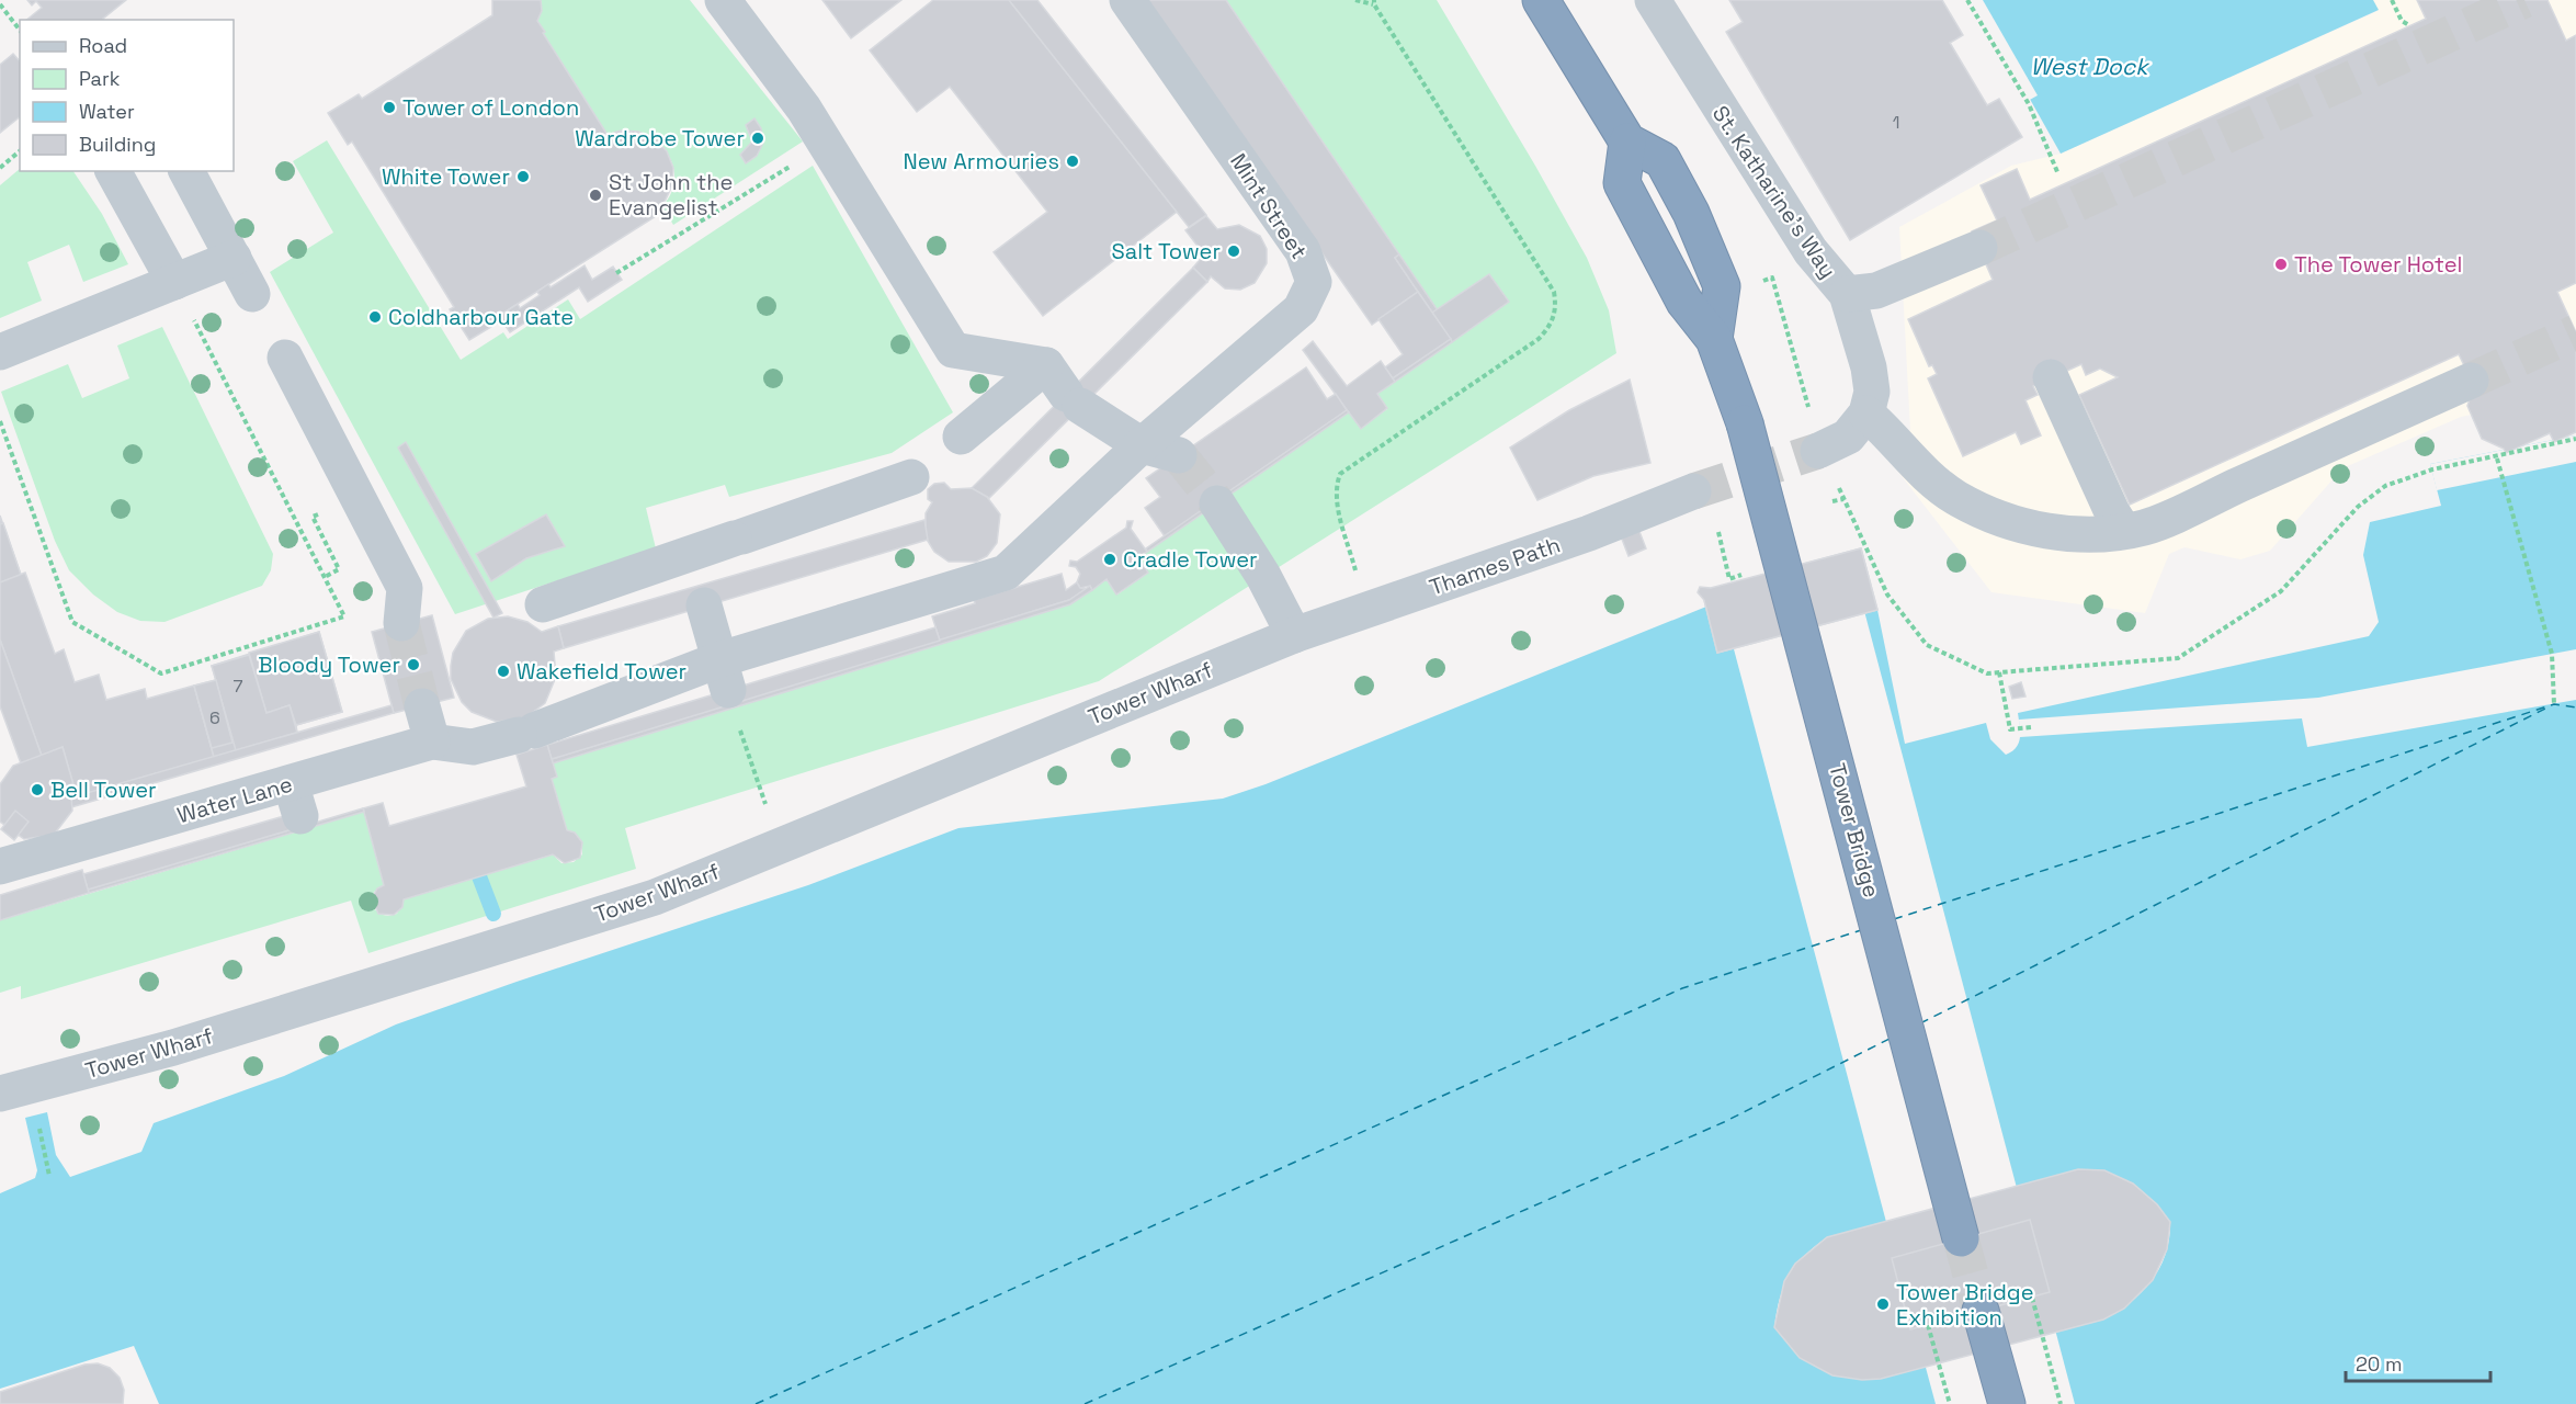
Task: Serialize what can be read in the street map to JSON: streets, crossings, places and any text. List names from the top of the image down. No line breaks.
{"streets":{"highway":["Tower Bridge"],"street":["St. Katharine's Way","Mint Street","Thames Path","Tower Wharf","Water Lane"]},"crossings":[["Mint Street","Water Lane"],["Thames Path","Tower Wharf"]],"water":["West Dock"],"places":["Tower of London","Wardrobe Tower","New Armouries","White Tower","St John the Evangelist","Salt Tower","The Tower Hotel","Coldharbour Gate","Cradle Tower","Bloody Tower","Wakefield Tower","Bell Tower","Tower Bridge Exhibition"],"house_numbers":["1","7","6"],"legend":["Road","Park","Water","Building"],"scale_bar":"20 m"}
